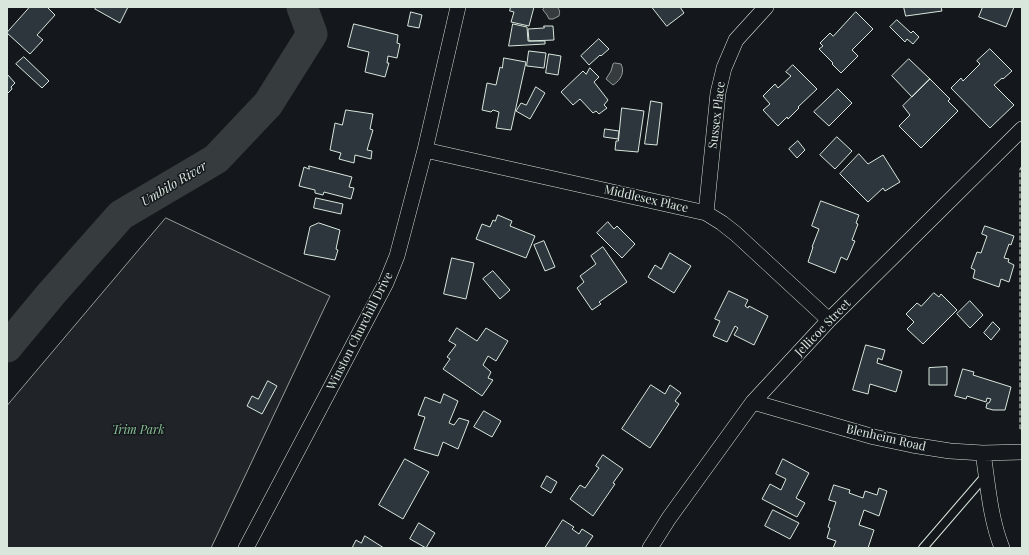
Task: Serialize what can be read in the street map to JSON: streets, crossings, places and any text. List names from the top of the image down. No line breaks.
{"streets":{"street":["Sussex Place","Middlesex Place","Jellicoe Street","Winston Churchill Drive","Blenheim Road"]},"crossings":[["Sussex Place","Middlesex Place"],["Middlesex Place","Jellicoe Street"],["Middlesex Place","Winston Churchill Drive"],["Jellicoe Street","Blenheim Road"]],"water":["Umbilo River"],"parks":["Trim Park"]}
